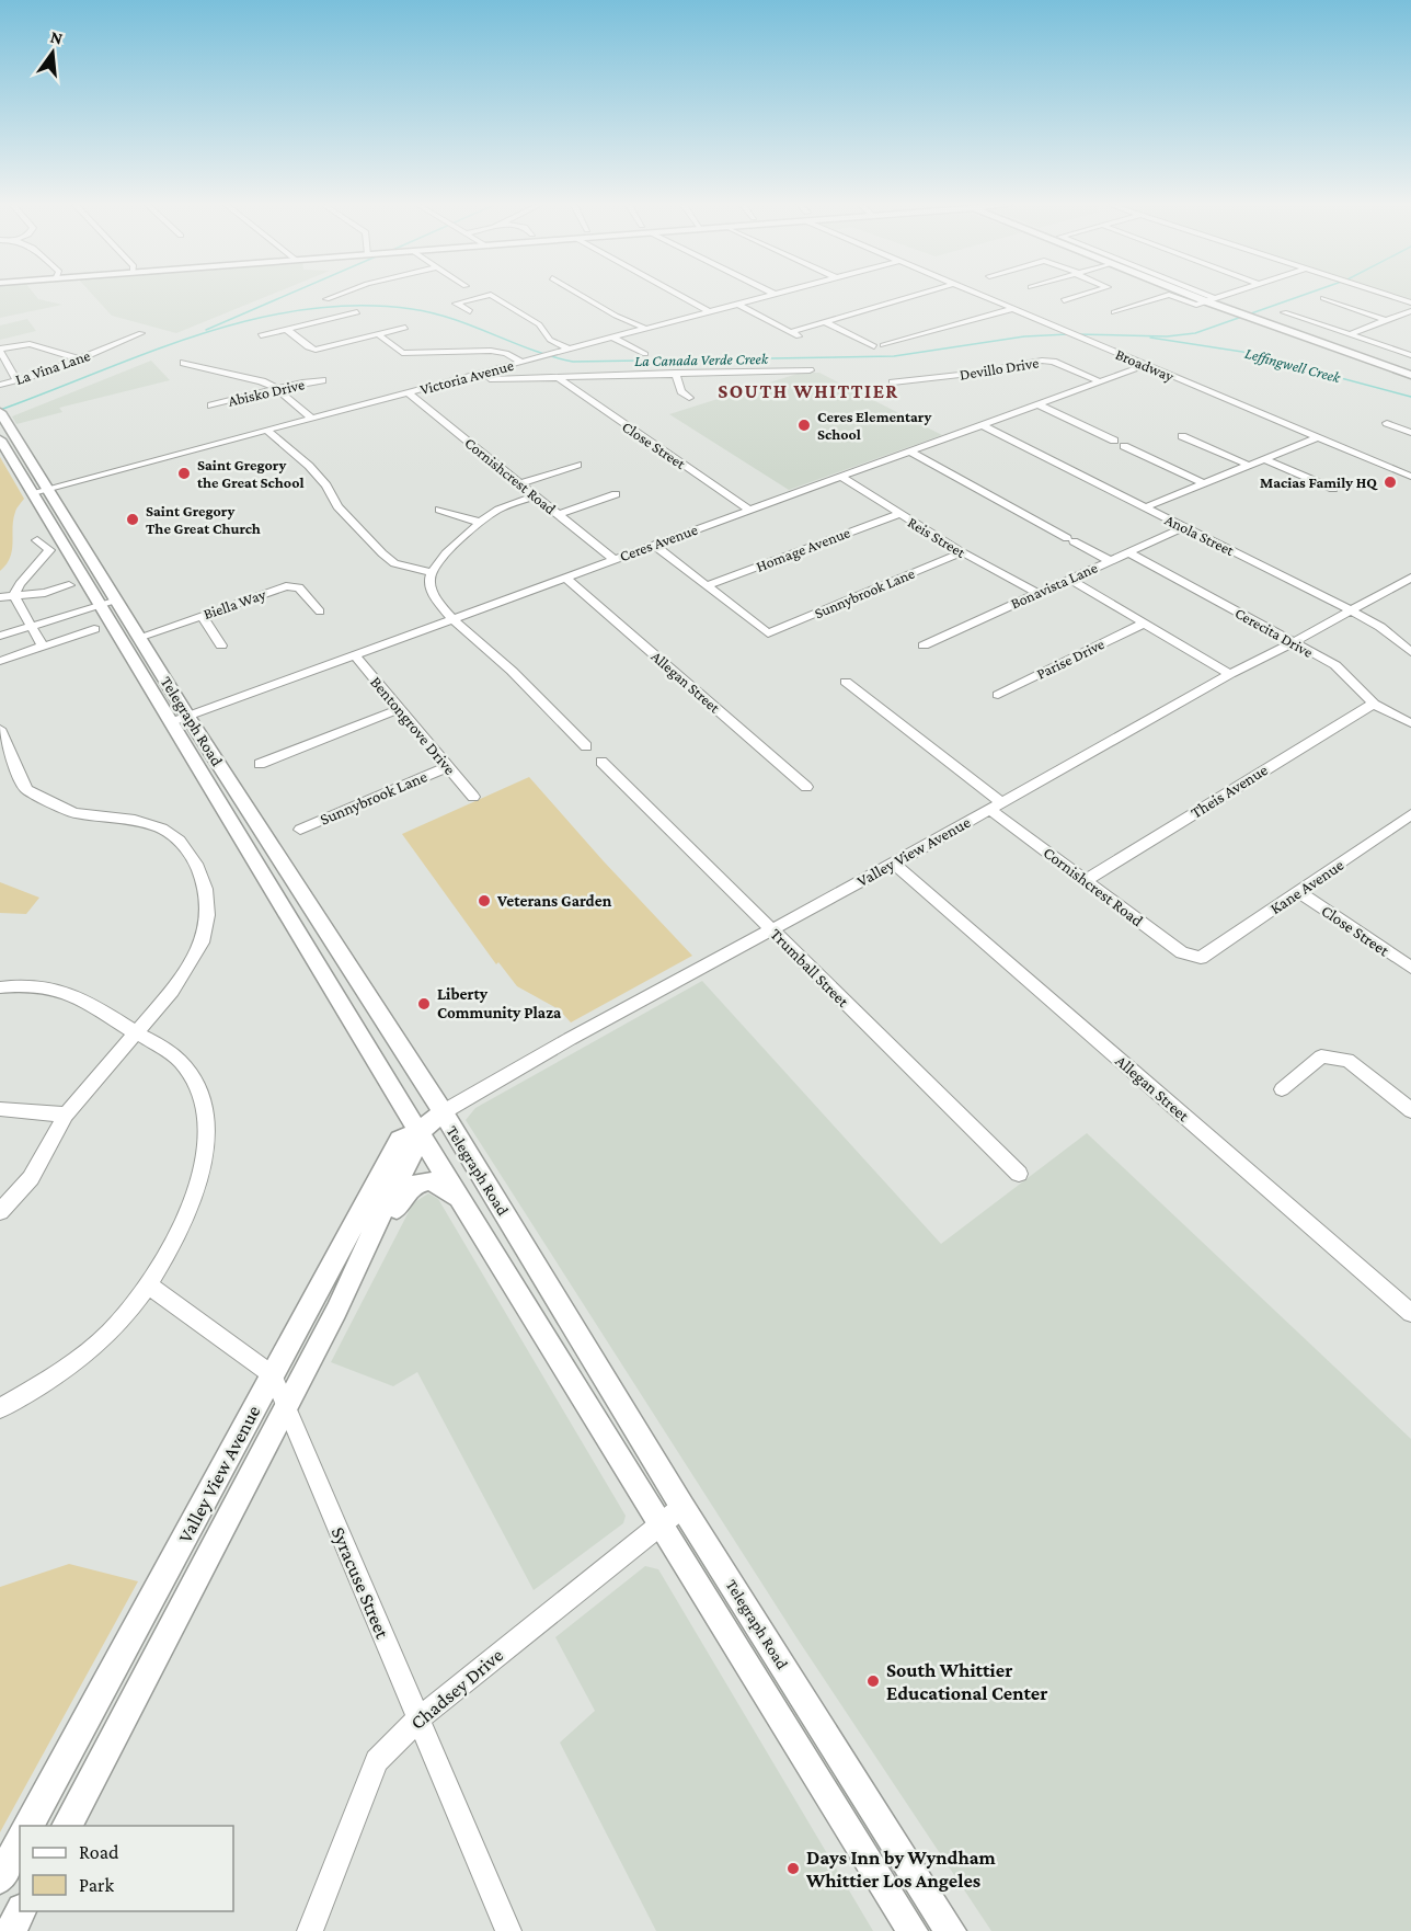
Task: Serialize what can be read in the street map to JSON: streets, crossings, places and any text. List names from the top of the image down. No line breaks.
{"streets":{"main road":["Telegraph Road","Valley View Avenue"],"street":["Broadway","La Vina Lane","Devillo Drive","Victoria Avenue","Abisko Drive","Close Street","Cornishcrest Road","Anola Street","Reis Street","Ceres Avenue","Homage Avenue","Bonavista Lane","Sunnybrook Lane","Biella Way","Cerecita Drive","Parise Drive","Allegan Street","Bentongrove Drive","Theis Avenue","Kane Avenue","Trumball Street","Syracuse Street","Chadsey Drive"]},"crossings":[["Broadway","Ceres Avenue"],["Devillo Drive","Ceres Avenue"],["Victoria Avenue","Cornishcrest Road"],["Victoria Avenue","Telegraph Road"],["Close Street","Ceres Avenue"],["Close Street","Kane Avenue"],["Cornishcrest Road","Ceres Avenue"],["Cornishcrest Road","Theis Avenue"],["Cornishcrest Road","Valley View Avenue"],["Cornishcrest Road","Kane Avenue"],["Anola Street","Ceres Avenue"],["Anola Street","Bonavista Lane"],["Anola Street","Valley View Avenue"],["Reis Street","Ceres Avenue"],["Reis Street","Homage Avenue"],["Reis Street","Bonavista Lane"],["Reis Street","Sunnybrook Lane"],["Ceres Avenue","Allegan Street"],["Ceres Avenue","Telegraph Road"],["Ceres Avenue","Bentongrove Drive"],["Homage Avenue","Sunnybrook Lane"],["Bonavista Lane","Cerecita Drive"],["Sunnybrook Lane","Bentongrove Drive"],["Biella Way","Telegraph Road"],["Cerecita Drive","Theis Avenue"],["Cerecita Drive","Valley View Avenue"],["Allegan Street","Valley View Avenue"],["Telegraph Road","Valley View Avenue"],["Telegraph Road","Chadsey Drive"],["Valley View Avenue","Trumball Street"],["Valley View Avenue","Syracuse Street"],["Syracuse Street","Chadsey Drive"]],"districts":["SOUTH WHITTIER"],"water":["La Canada Verde Creek","Leffingwell Creek"],"places":["Ceres Elementary School","Saint Gregory the Great School","Macias Family HQ","Saint Gregory The Great Church","Veterans Garden","Liberty Community Plaza","South Whittier Educational Center","Days Inn by Wyndham Whittier Los Angeles"],"legend":["Road","Park"],"north":"top"}
